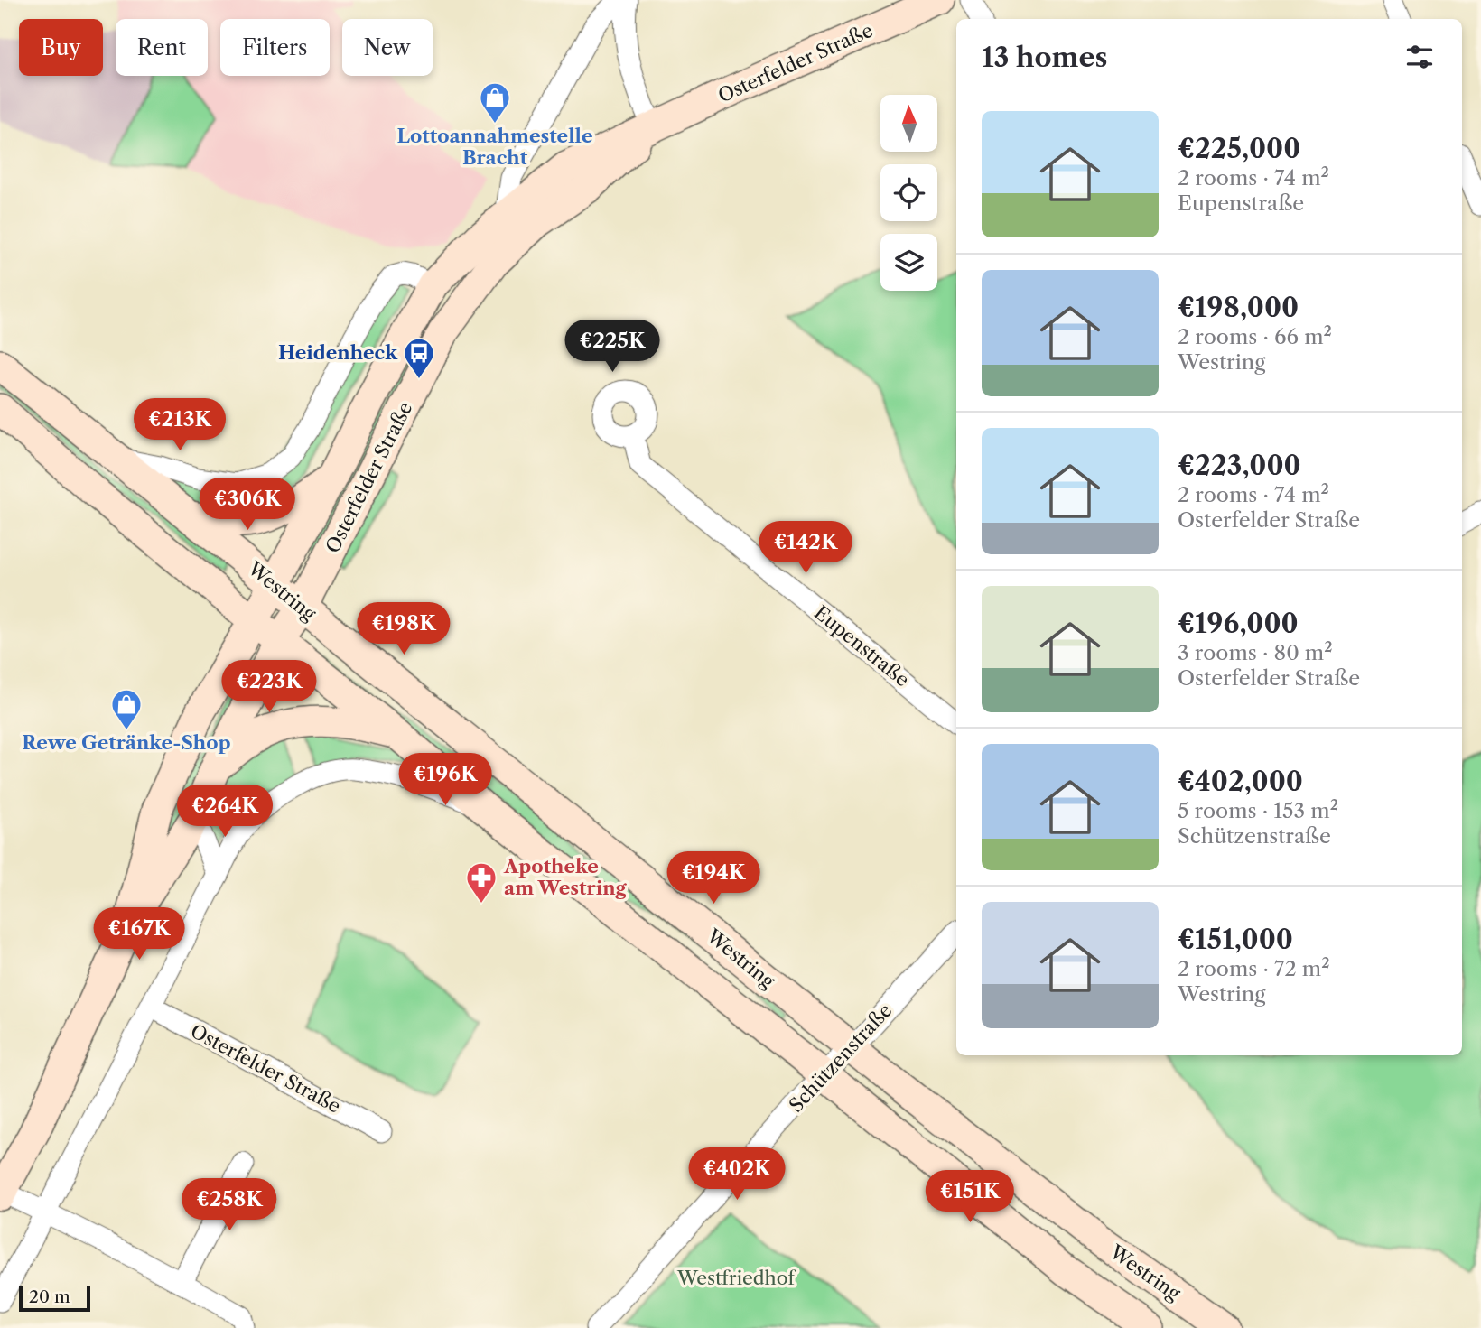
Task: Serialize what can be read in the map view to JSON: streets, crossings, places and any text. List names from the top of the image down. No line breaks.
{"streets":{"main road":["Osterfelder Straße","Westring"],"street":["Eupenstraße","Schützenstraße"]},"crossings":[["Osterfelder Straße","Westring"],["Westring","Schützenstraße"]],"parks":["Westfriedhof"],"places":{"shop":["Lottoannahmestelle Bracht","Rewe Getränke-Shop"],"bus stop":["Heidenheck"],"pharmacy":["Apotheke am Westring"]},"scale_bar":"20 m","north":"top","page":{"chip":["Buy","Rent","Filters","New"],"heading":"13 homes","list":[{"name":"€225,000","note":"2 rooms · 74 m² · Eupenstraße"},{"name":"€198,000","note":"2 rooms · 66 m² · Westring"},{"name":"€223,000","note":"2 rooms · 74 m² · Osterfelder Straße"},{"name":"€196,000","note":"3 rooms · 80 m² · Osterfelder Straße"},{"name":"€402,000","note":"5 rooms · 153 m² · Schützenstraße"},{"name":"€151,000","note":"2 rooms · 72 m² · Westring"}],"price":["€225K","€213K","€306K","€142K","€198K","€223K","€196K","€264K","€194K","€167K","€402K","€151K","€258K"],"scale":"20 m"}}
